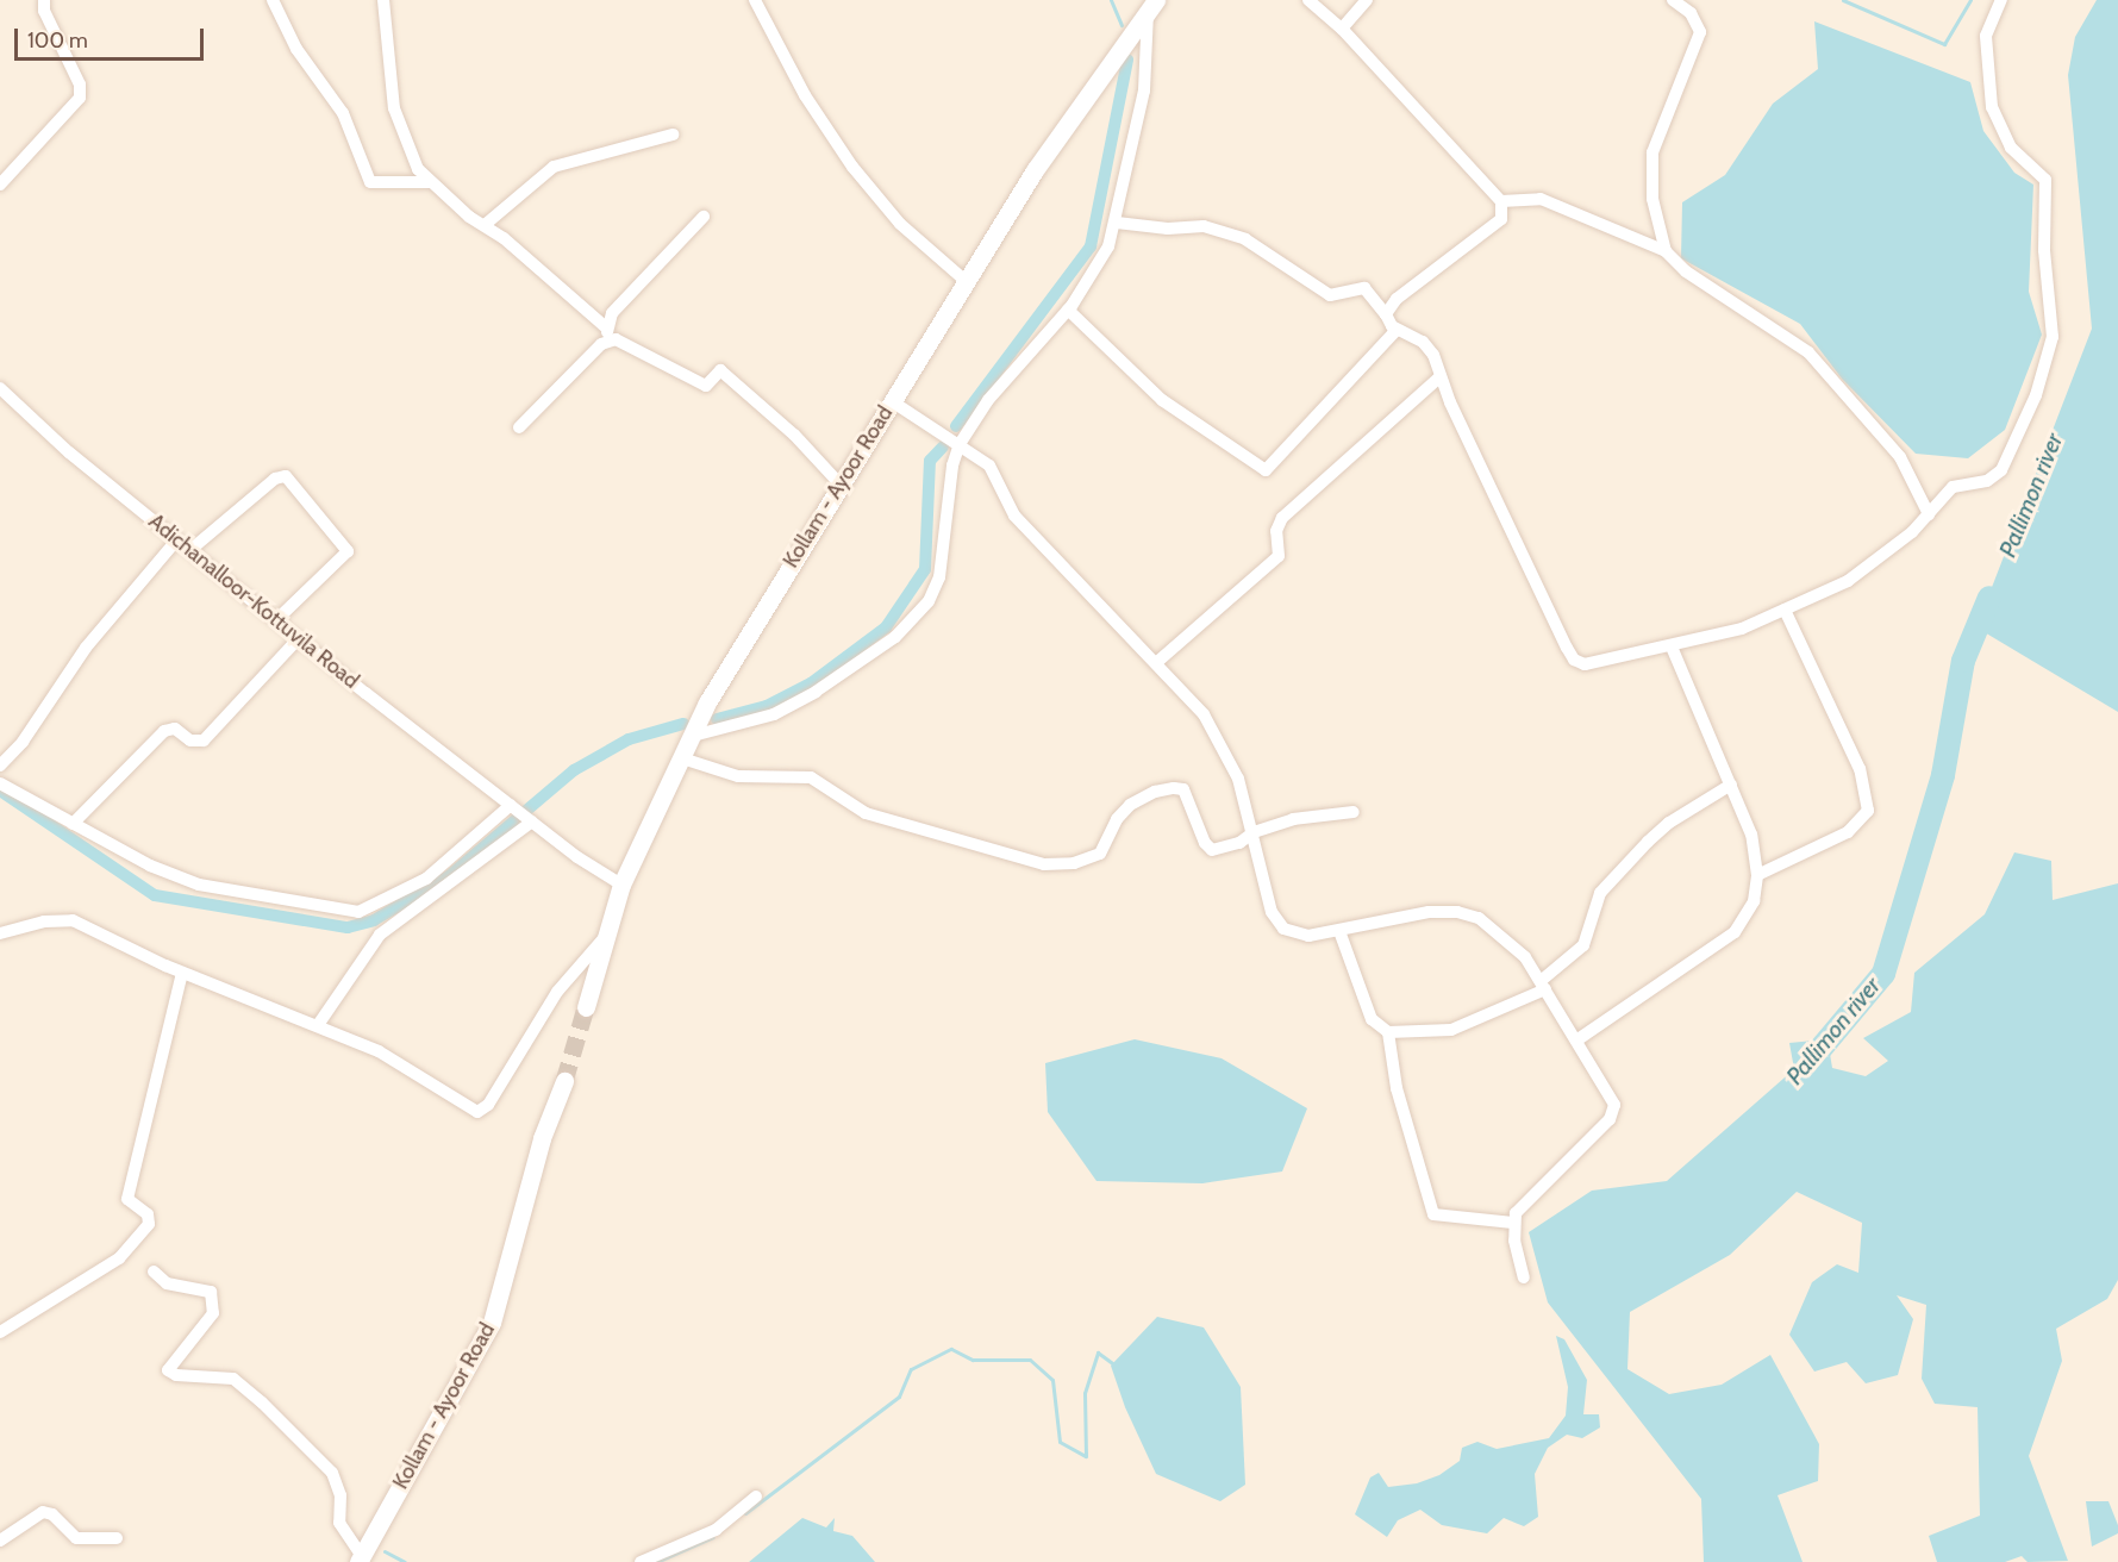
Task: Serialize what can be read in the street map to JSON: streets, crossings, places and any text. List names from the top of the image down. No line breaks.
{"streets":{"main road":["Kollam - Ayoor Road"],"street":["Adichanalloor-Kottuvila Road"]},"crossings":[["Kollam - Ayoor Road","Adichanalloor-Kottuvila Road"]],"water":["Pallimon river"],"scale_bar":"100 m"}
